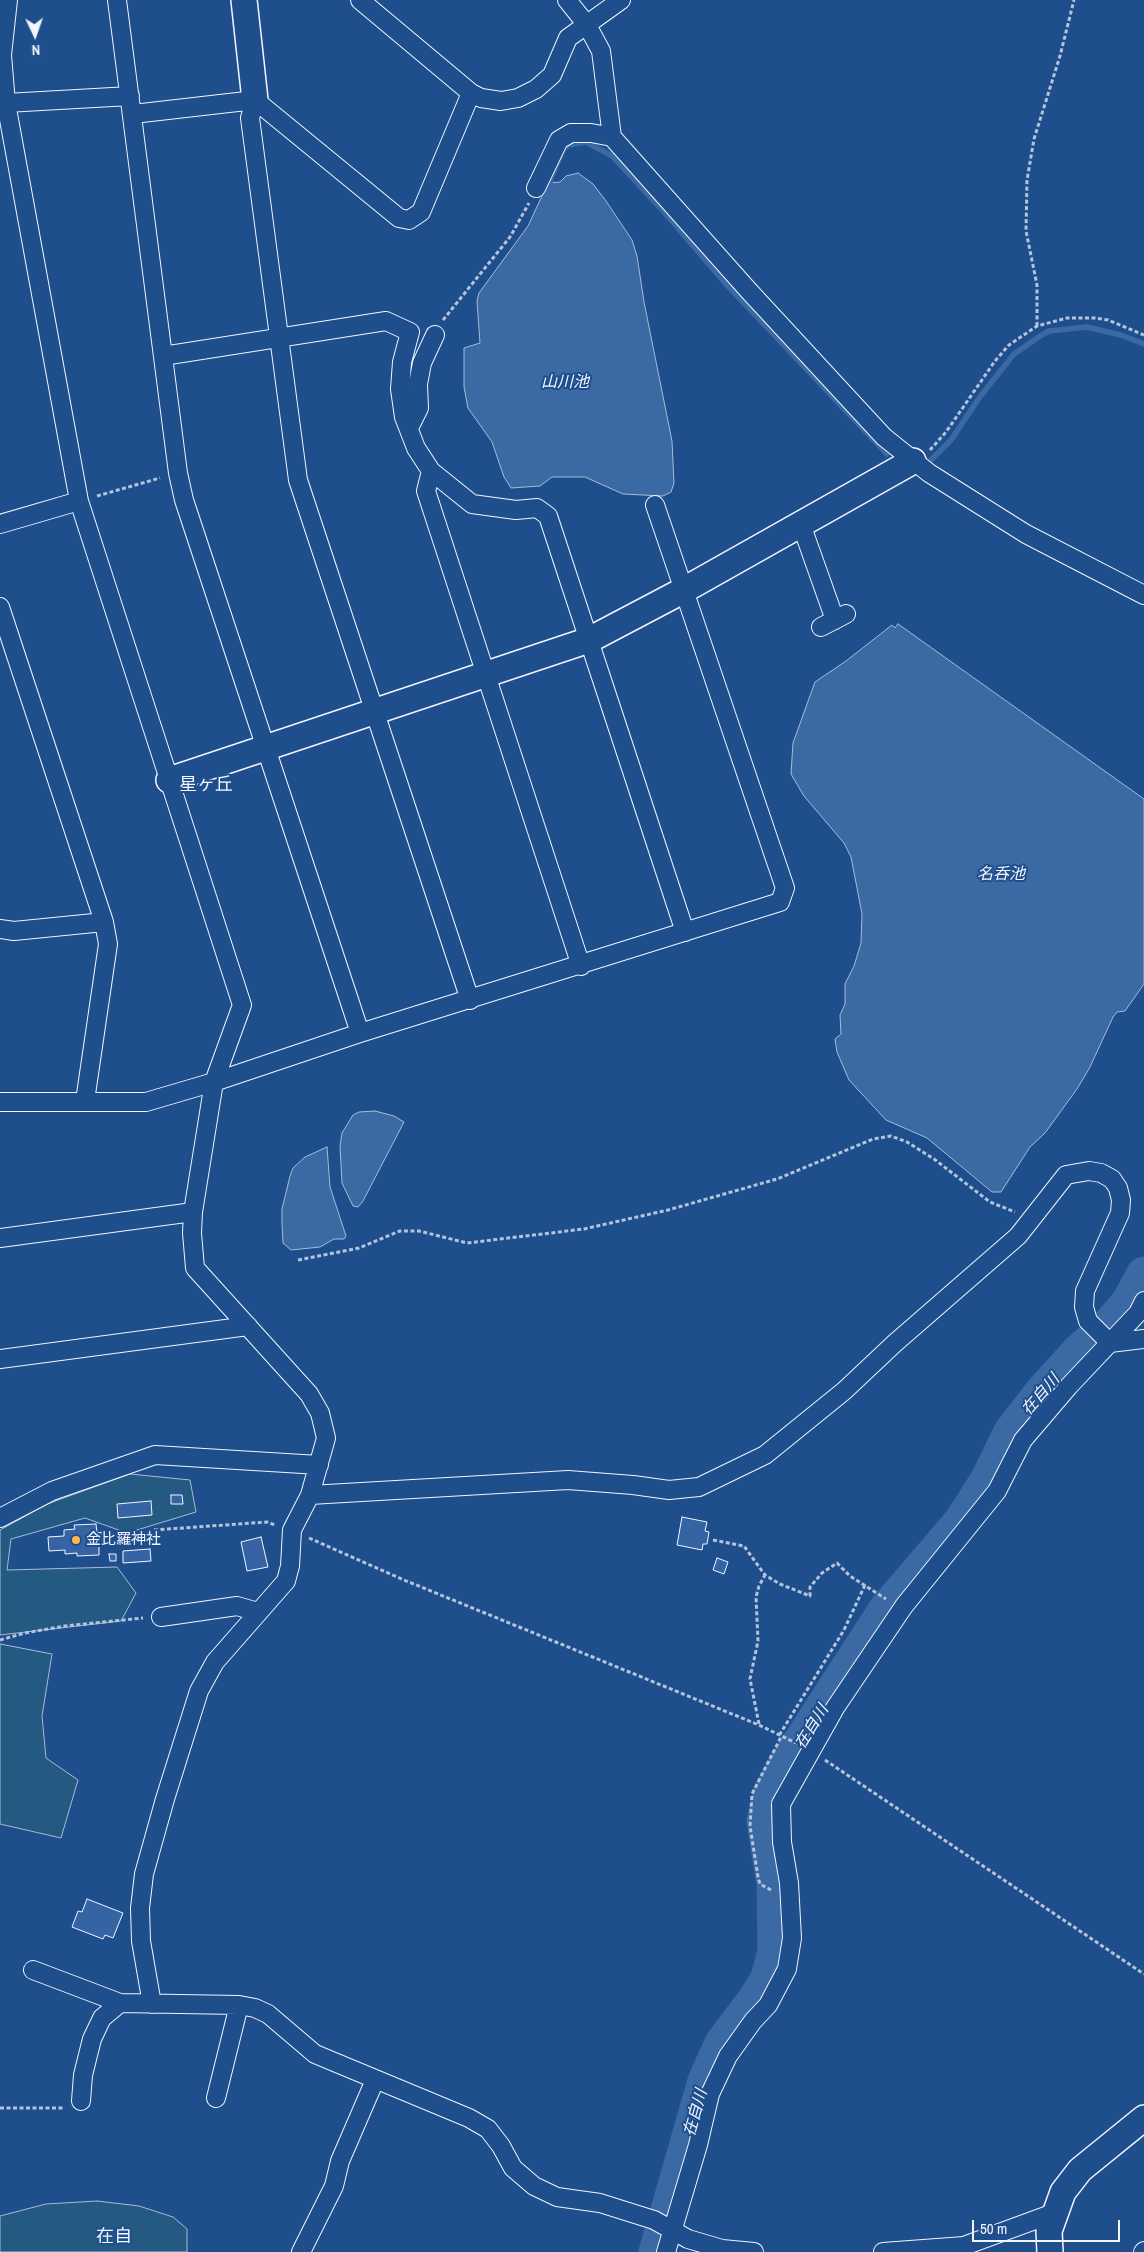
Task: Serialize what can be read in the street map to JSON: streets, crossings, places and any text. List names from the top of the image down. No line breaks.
{"districts":["星ヶ丘","在自"],"water":["山川池","名呑池","在自川"],"places":["金比羅神社"],"scale_bar":"50 m","north":"bottom"}
